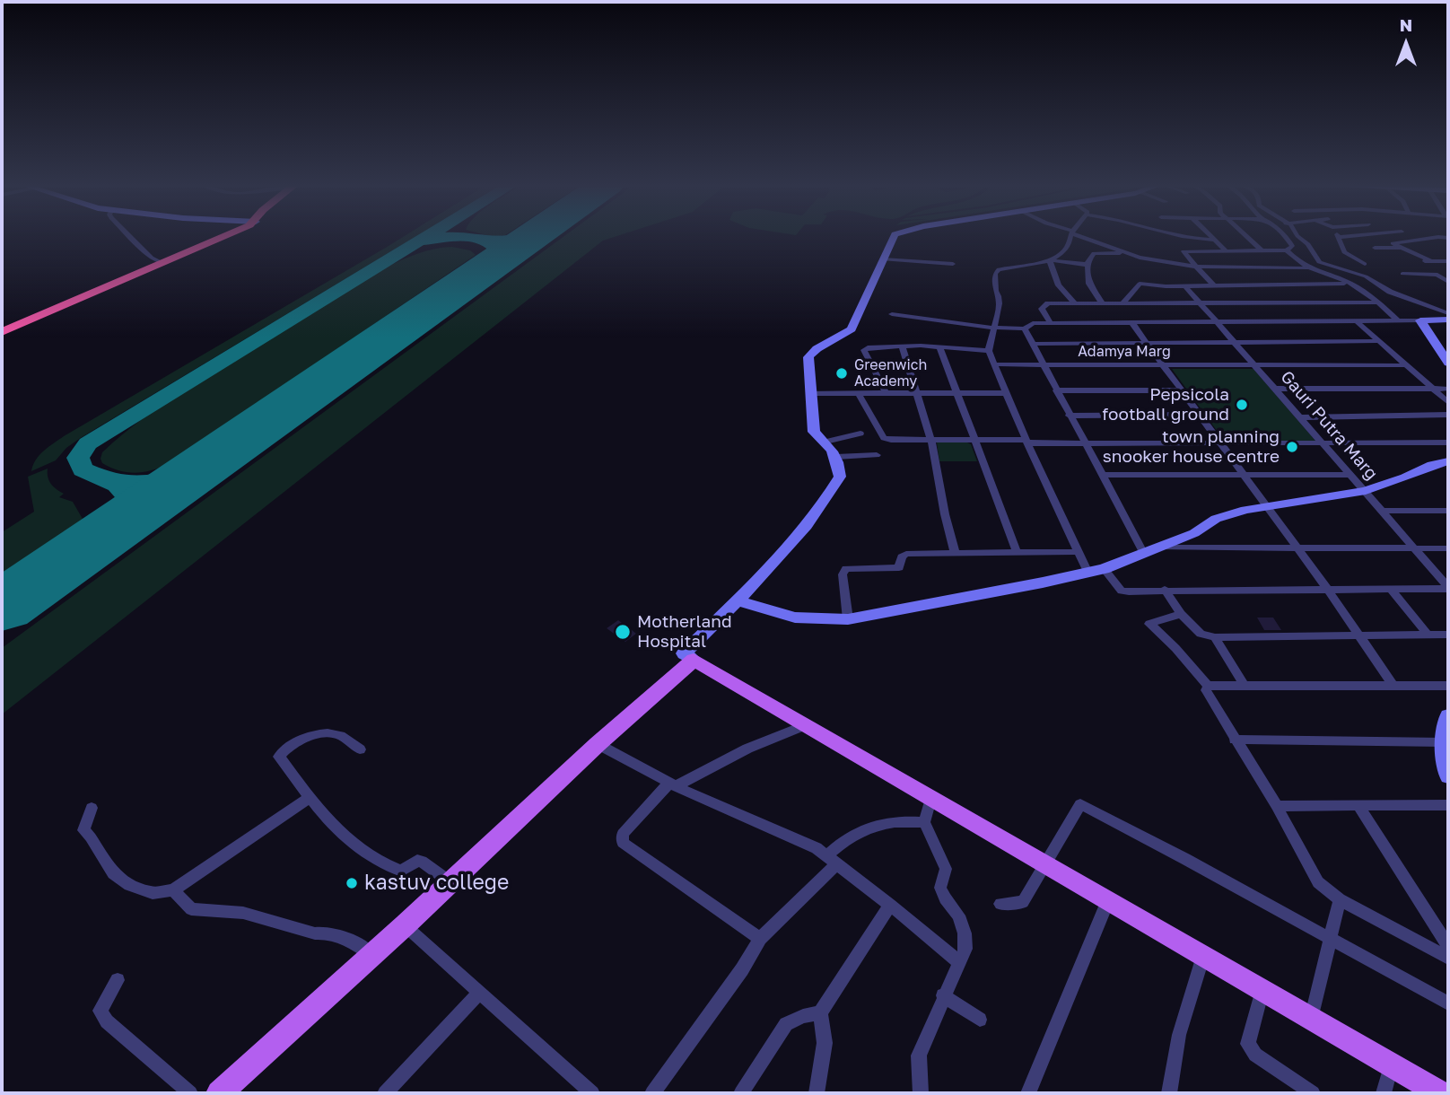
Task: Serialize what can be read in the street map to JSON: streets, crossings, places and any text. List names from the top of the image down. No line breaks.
{"streets":{"street":["Adamya Marg","Gauri Putra Marg"]},"crossings":[["Adamya Marg","Gauri Putra Marg"]],"places":["Greenwich Academy","Pepsicola football ground","town planning snooker house centre","Motherland Hospital","kastuv college"],"north":"top"}
